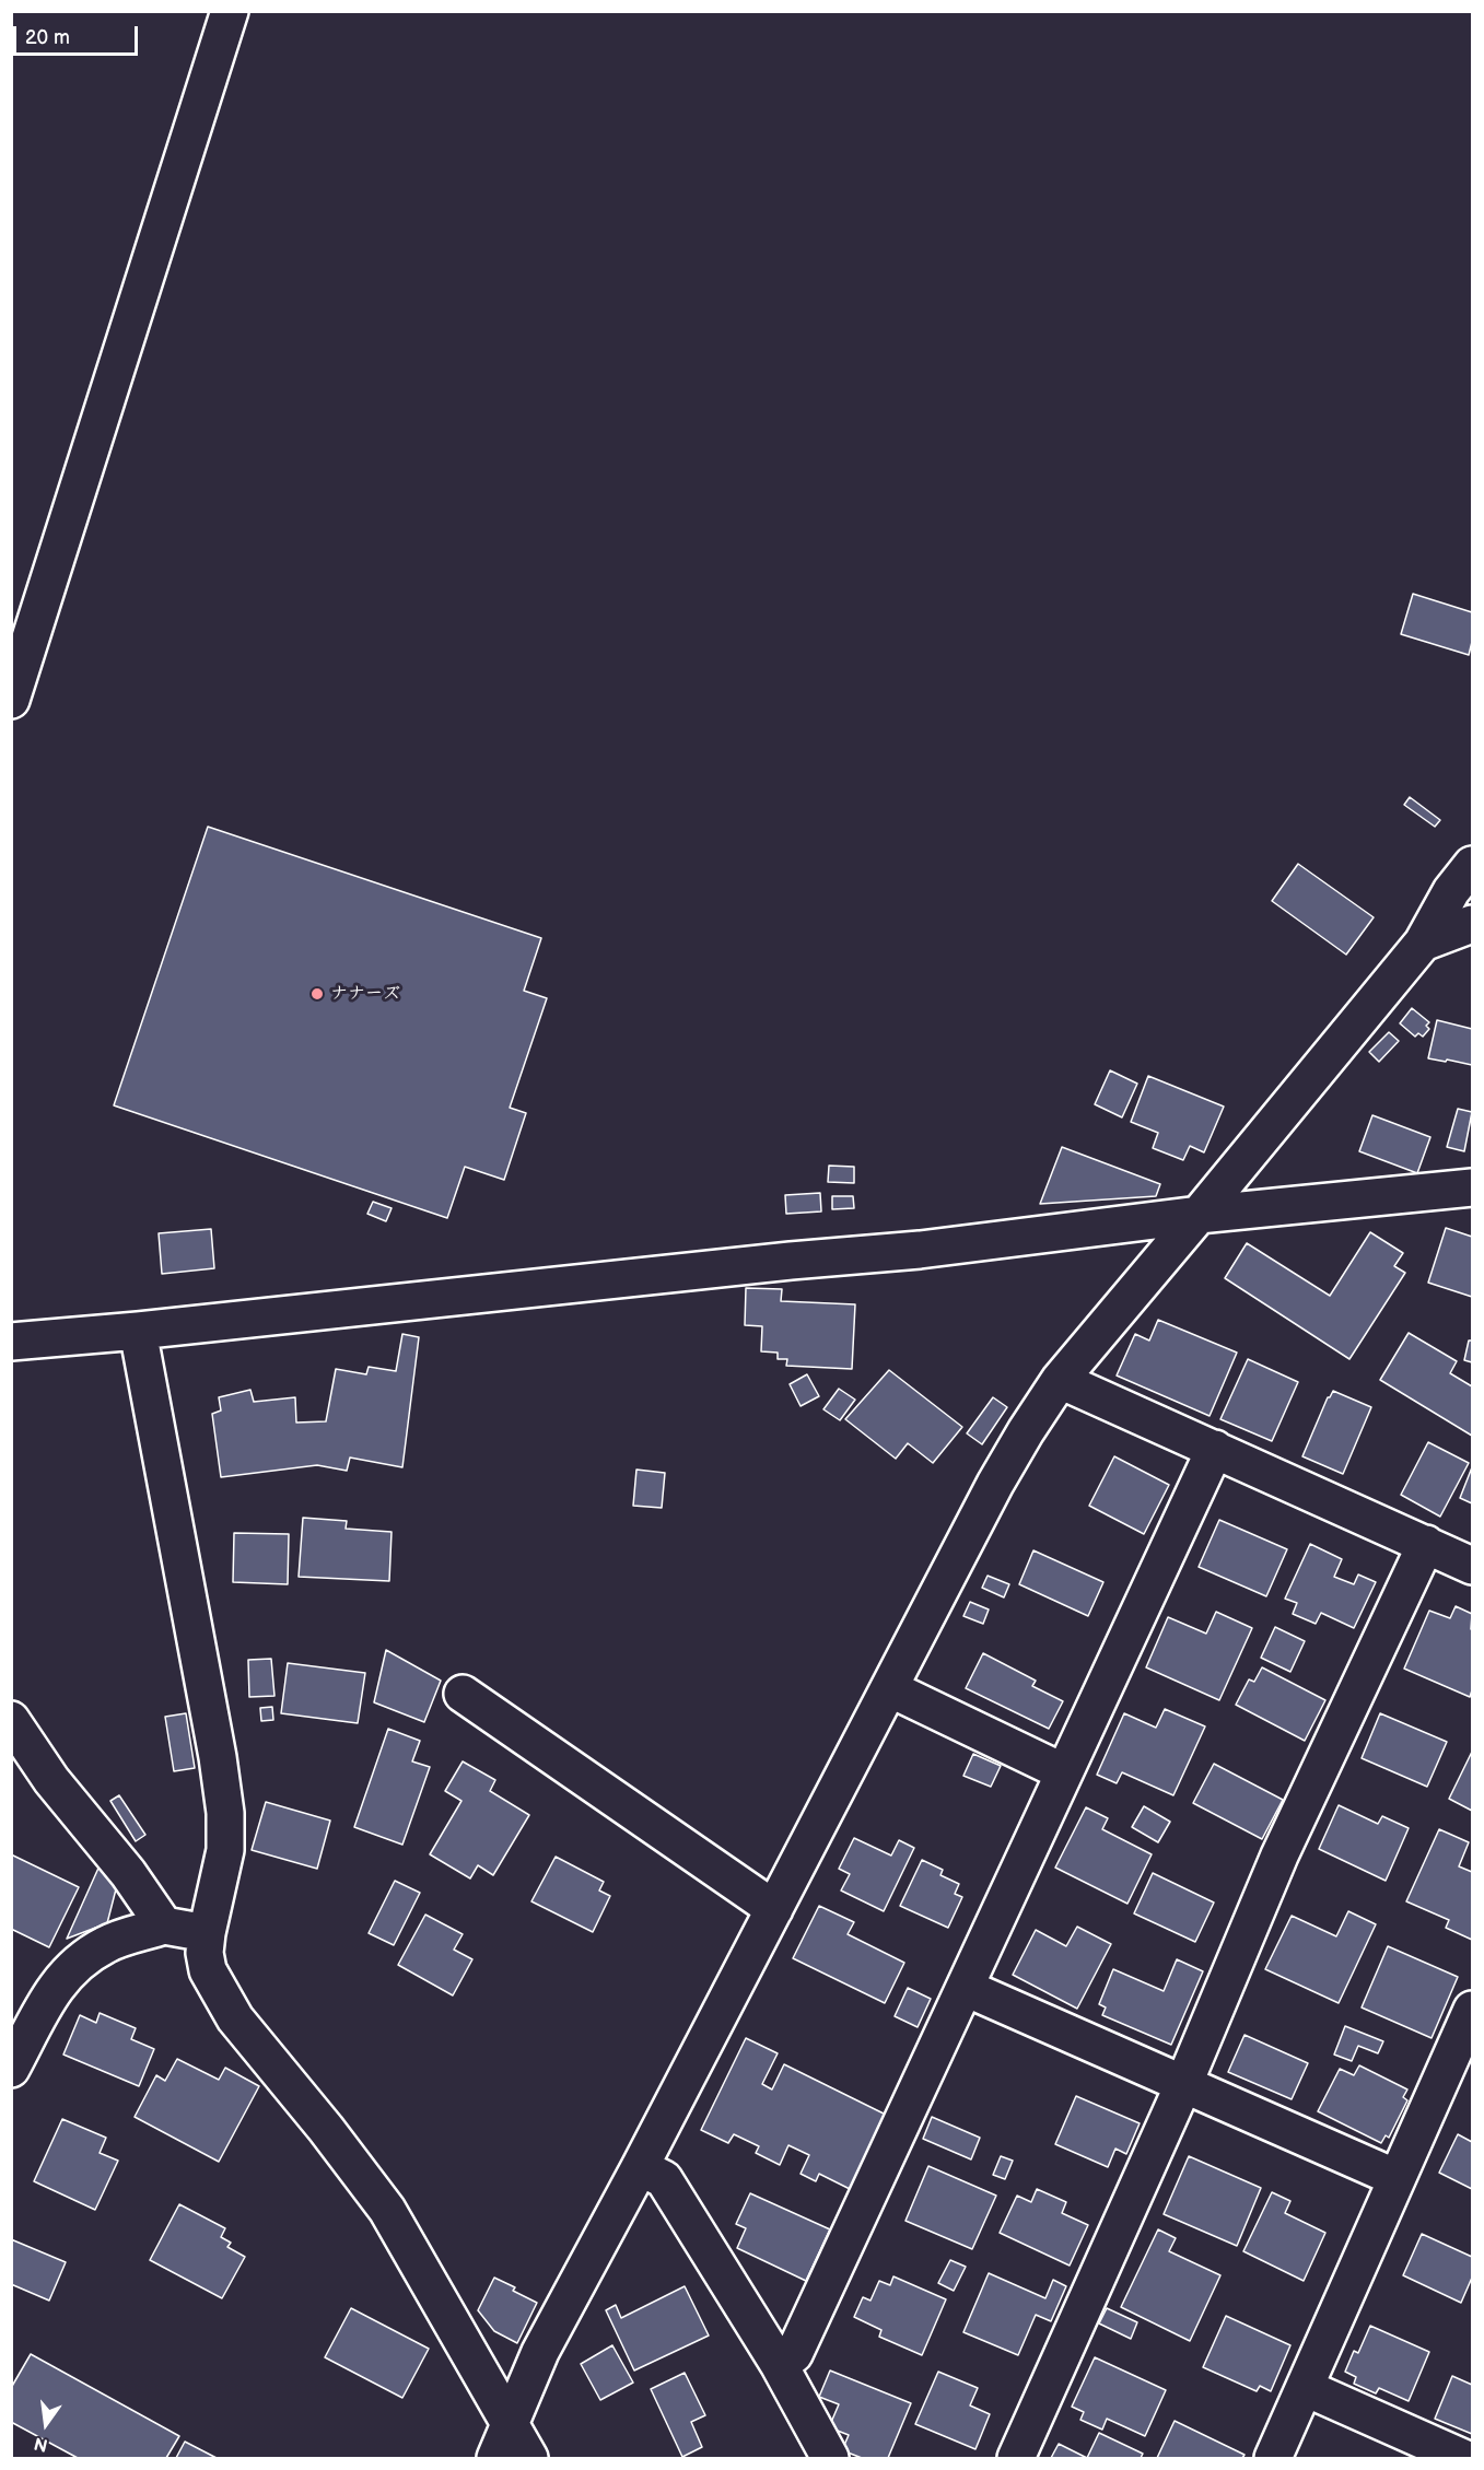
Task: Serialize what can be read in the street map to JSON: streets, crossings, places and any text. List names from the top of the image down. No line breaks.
{"places":["ナナーズ"],"scale_bar":"20 m","north":"bottom"}
